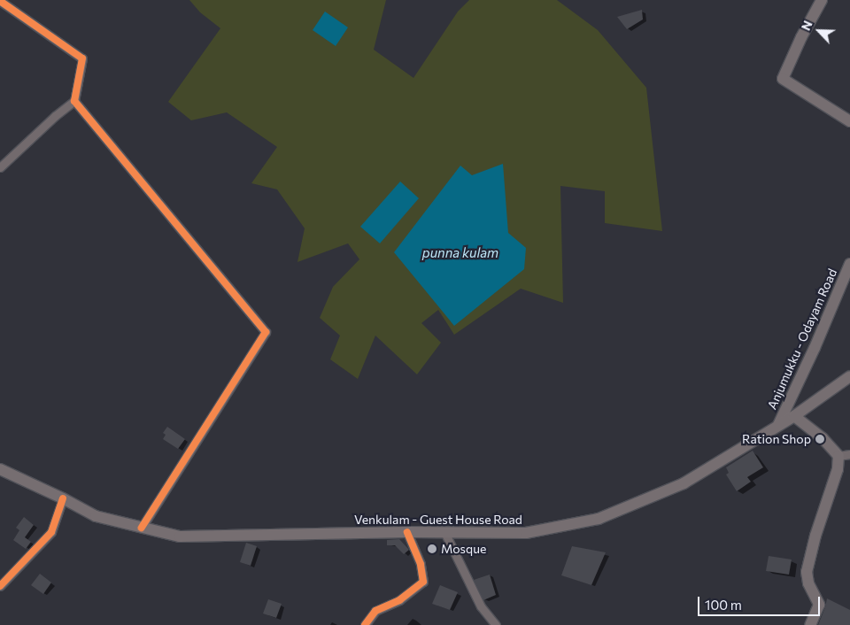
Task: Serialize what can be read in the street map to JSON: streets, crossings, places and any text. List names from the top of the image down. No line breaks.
{"streets":{"main road":["Anjumukku - Odayam Road","Venkulam - Guest House Road"]},"crossings":[["Anjumukku - Odayam Road","Venkulam - Guest House Road"]],"water":["punna kulam"],"places":["Ration Shop","Mosque"],"scale_bar":"100 m","north":"top left"}
